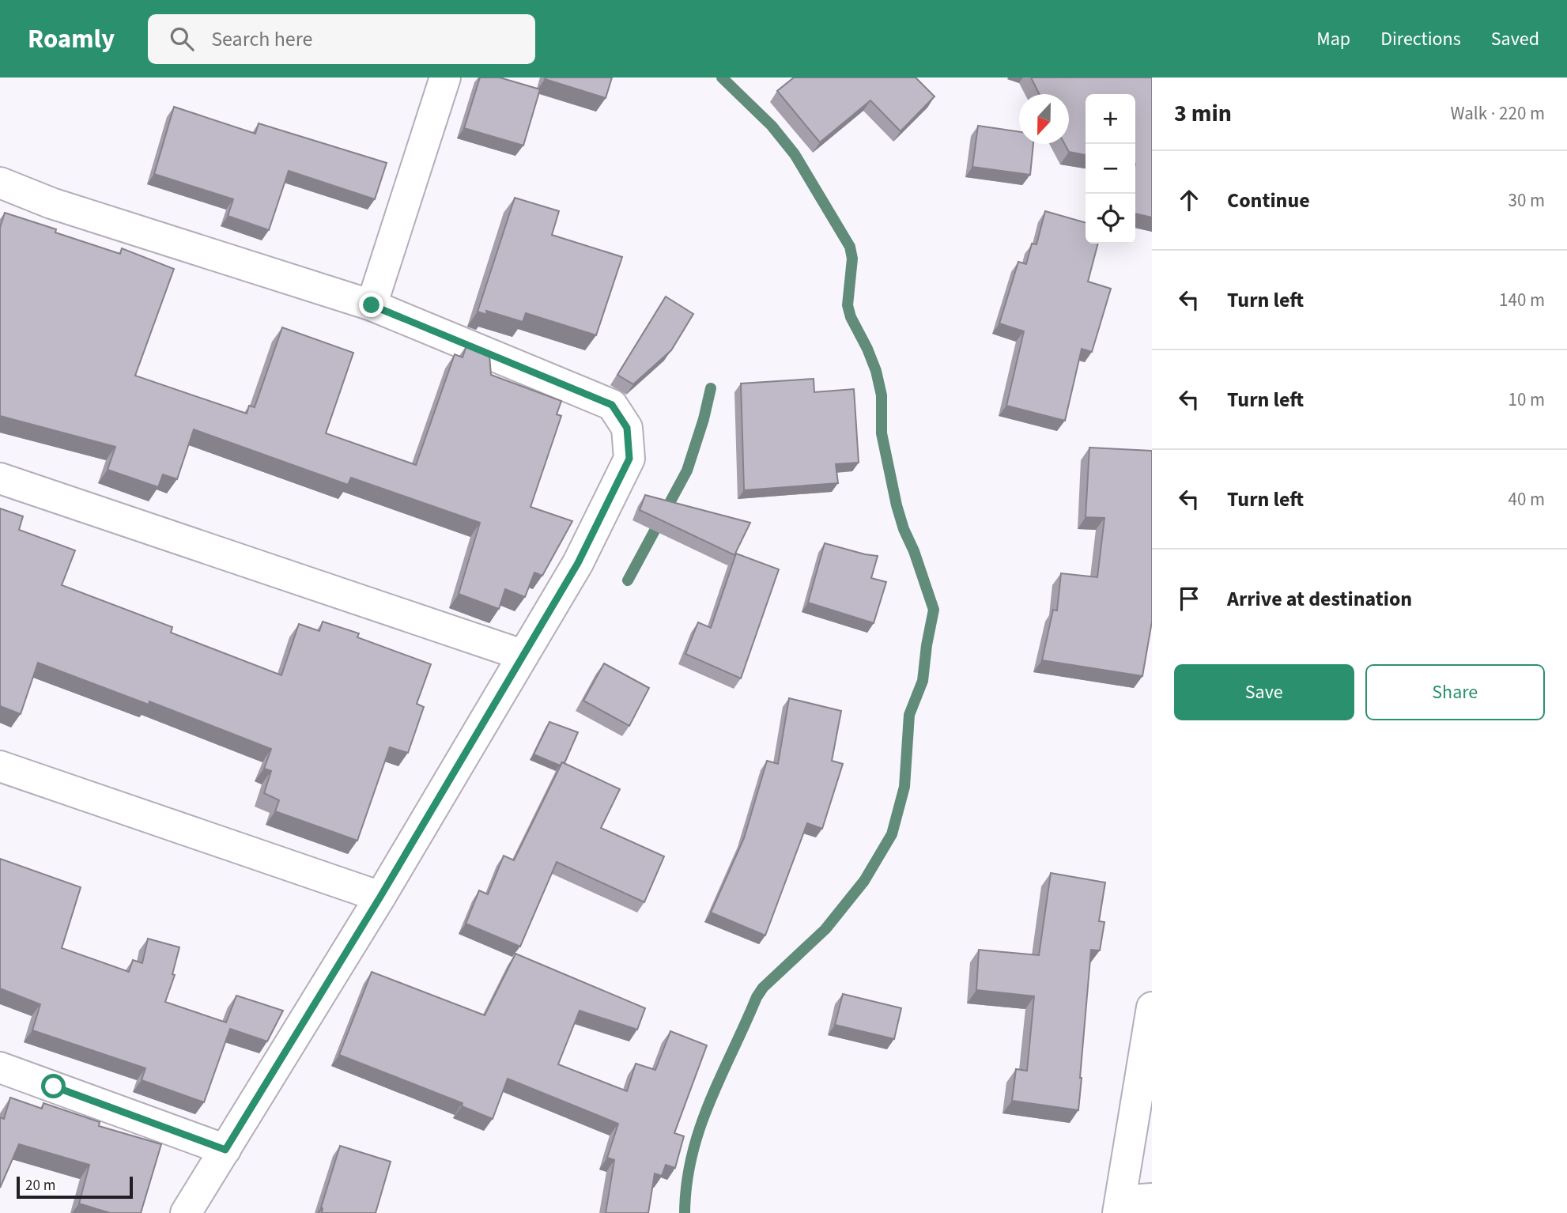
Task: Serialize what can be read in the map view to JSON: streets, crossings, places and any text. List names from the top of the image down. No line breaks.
{"scale_bar":"20 m","north":"bottom","page":{"header":"Roamly","search":"Search here","nav":["Map","Directions","Saved"],"heading":["3 min","Walk · 220 m"],"map_buttons":["+","−"],"list":[["Continue","30 m"],["Turn left","140 m"],["Turn left","10 m"],["Turn left","40 m"],"Arrive at destination"],"buttons":["Save","Share"],"scale":"20 m"}}
